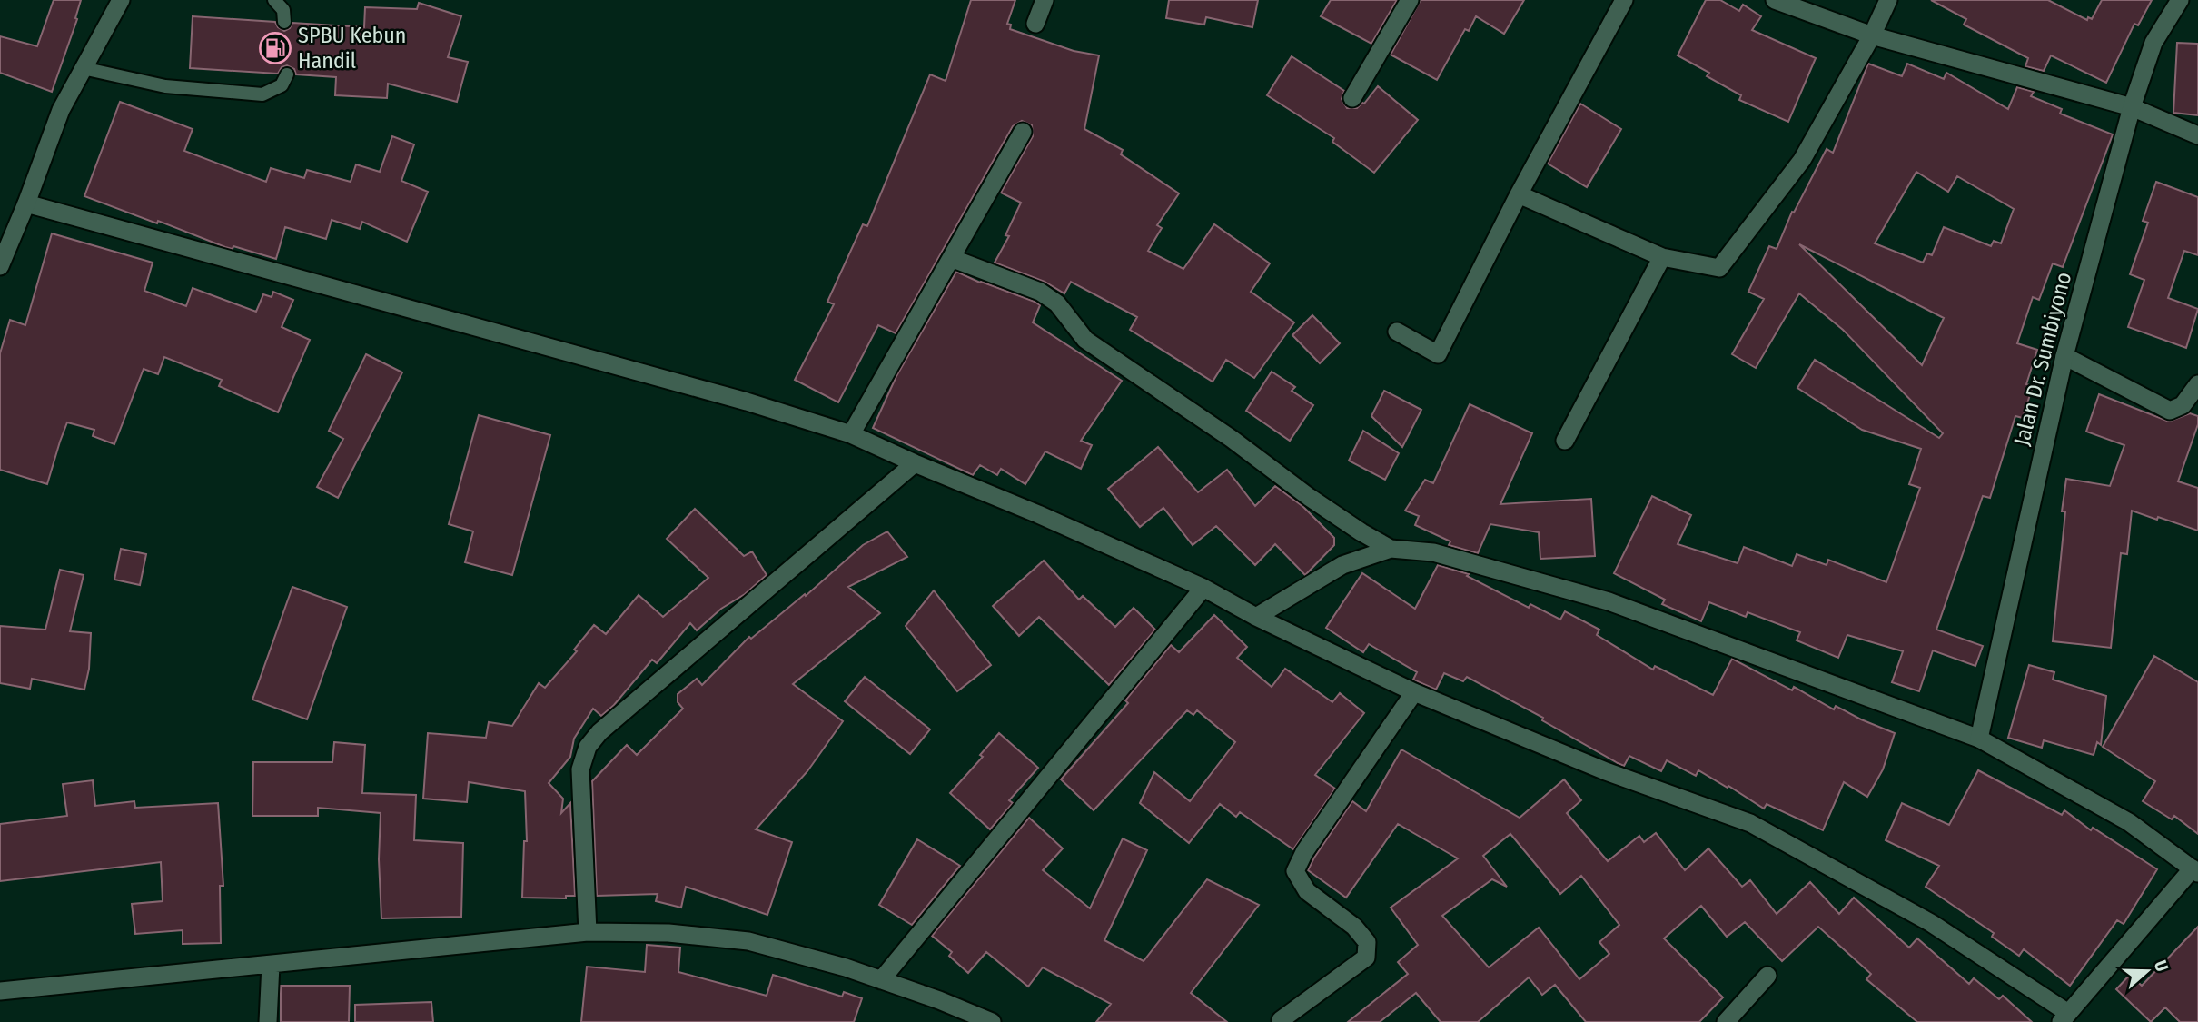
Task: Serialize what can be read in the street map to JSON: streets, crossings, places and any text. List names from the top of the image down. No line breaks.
{"streets":{"street":["Jalan Dr. Sumbiyono"]},"places":{"fuel station":["SPBU Kebun Handil"]},"north":"right"}
